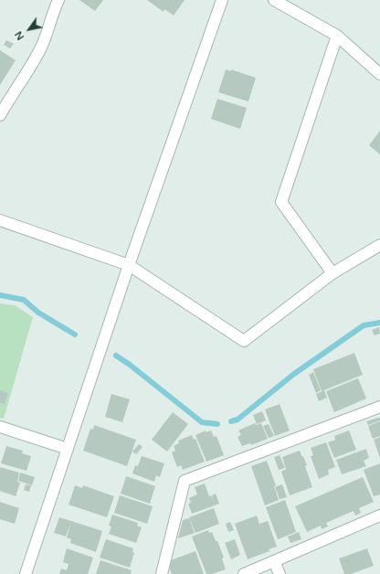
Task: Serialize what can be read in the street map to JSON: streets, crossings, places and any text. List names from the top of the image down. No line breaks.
{"north":"bottom left"}
